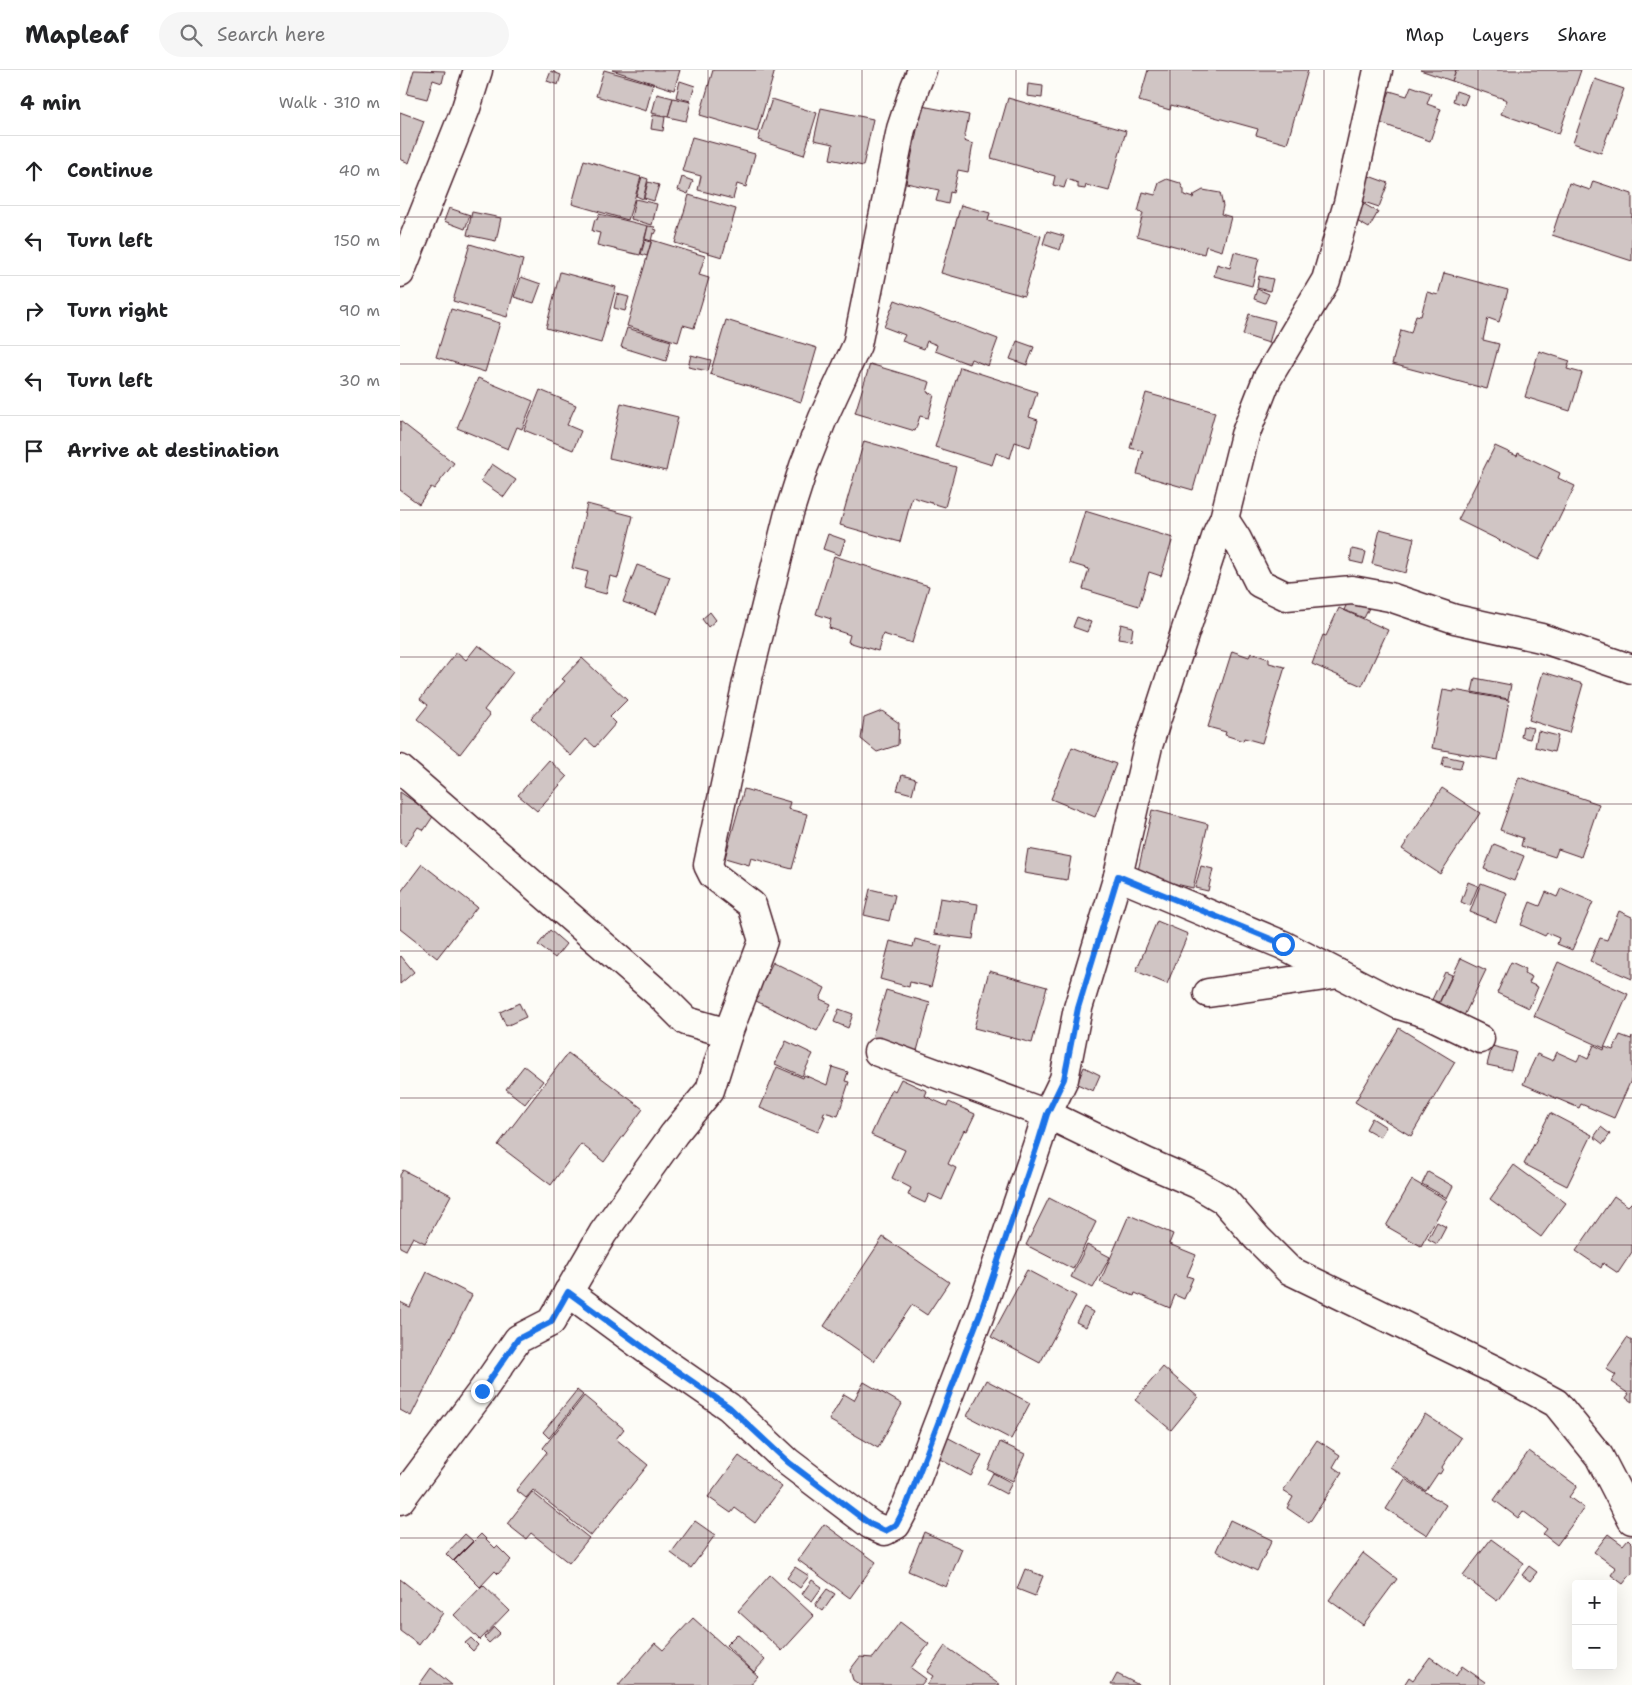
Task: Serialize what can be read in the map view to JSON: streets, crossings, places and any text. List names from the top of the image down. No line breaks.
{"page":{"header":"Mapleaf","search":"Search here","nav":["Map","Layers","Share"],"heading":["4 min","Walk · 310 m"],"list":[["Continue","40 m"],["Turn left","150 m"],["Turn right","90 m"],["Turn left","30 m"],"Arrive at destination"],"map_buttons":["+","−"]}}
